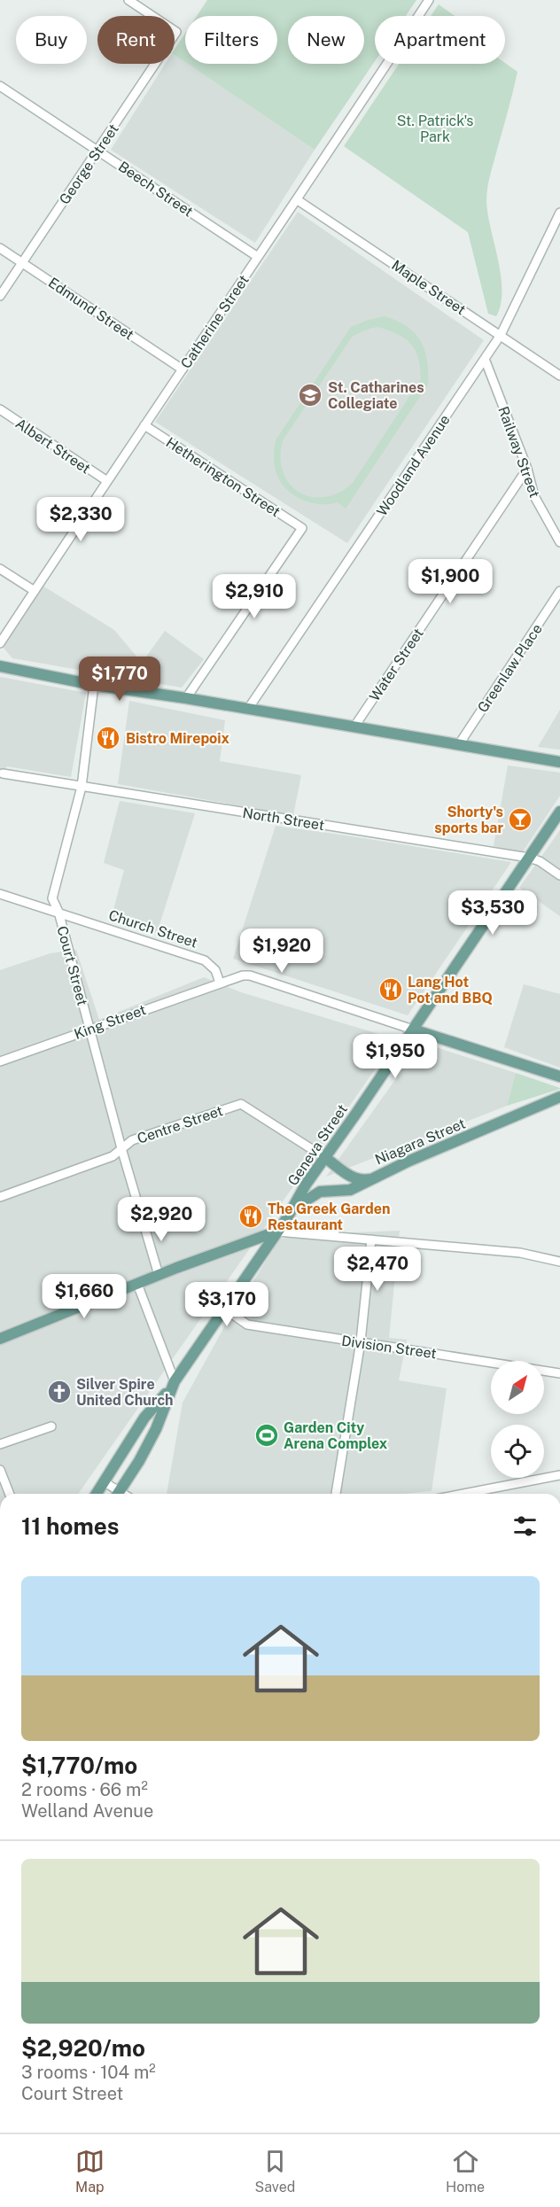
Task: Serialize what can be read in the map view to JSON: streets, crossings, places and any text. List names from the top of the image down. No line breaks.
{"streets":{"main road":["Niagara Street","Geneva Street"],"street":["George Street","Beech Street","Maple Street","Edmund Street","Catherine Street","Albert Street","Railway Street","Woodland Avenue","Hetherington Street","Water Street","Greenlaw Place","North Street","Church Street","Court Street","King Street","Centre Street","Division Street"]},"crossings":[["George Street","Beech Street"],["George Street","Edmund Street"],["Beech Street","Catherine Street"],["Maple Street","Catherine Street"],["Maple Street","Woodland Avenue"],["Edmund Street","Catherine Street"],["Catherine Street","Albert Street"],["Catherine Street","Hetherington Street"],["Railway Street","Woodland Avenue"],["Railway Street","Water Street"],["North Street","Court Street"],["North Street","Geneva Street"],["Church Street","Court Street"],["Church Street","King Street"],["Court Street","King Street"],["Court Street","Centre Street"],["Centre Street","Geneva Street"],["Niagara Street","Geneva Street"],["Geneva Street","Division Street"]],"parks":["St. Patrick's Park"],"places":{"school or university":["St. Catharines Collegiate"],"restaurant":["Bistro Mirepoix","Lang Hot Pot and BBQ","The Greek Garden Restaurant"],"bar":["Shorty's sports bar"],"church":["Silver Spire United Church"],"sports":["Garden City Arena Complex"]},"north":"top right","page":{"chip":["Buy","Rent","Filters","New","Apartment"],"price":["$2,330","$1,900","$2,910","$1,770","$3,530","$1,920","$1,950","$2,920","$2,470","$1,660","$3,170"],"heading":"11 homes","list":[{"name":"$1,770/mo","note":"2 rooms · 66 m² · Welland Avenue"},{"name":"$2,920/mo","note":"3 rooms · 104 m² · Court Street"}],"tabs":["Map","Saved","Home"]}}
